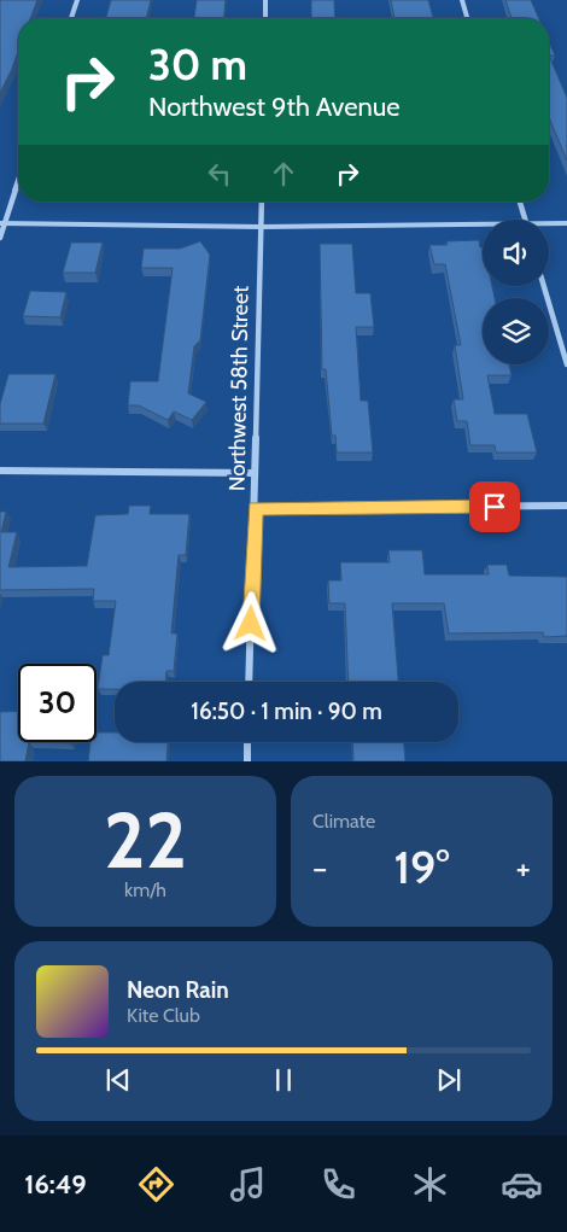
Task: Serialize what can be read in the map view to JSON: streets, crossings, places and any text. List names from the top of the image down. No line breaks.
{"streets":{"street":["Northwest 58th Street"]},"page":{"turn":["30 m","Northwest 9th Avenue"],"limit":"30","trip":"16:50 · 1 min · 90 m","tile":[["22","km/h"],"Climate"],"heat":["−","19°","+"],"song":["Neon Rain","Kite Club"],"tabs":"16:49"}}
